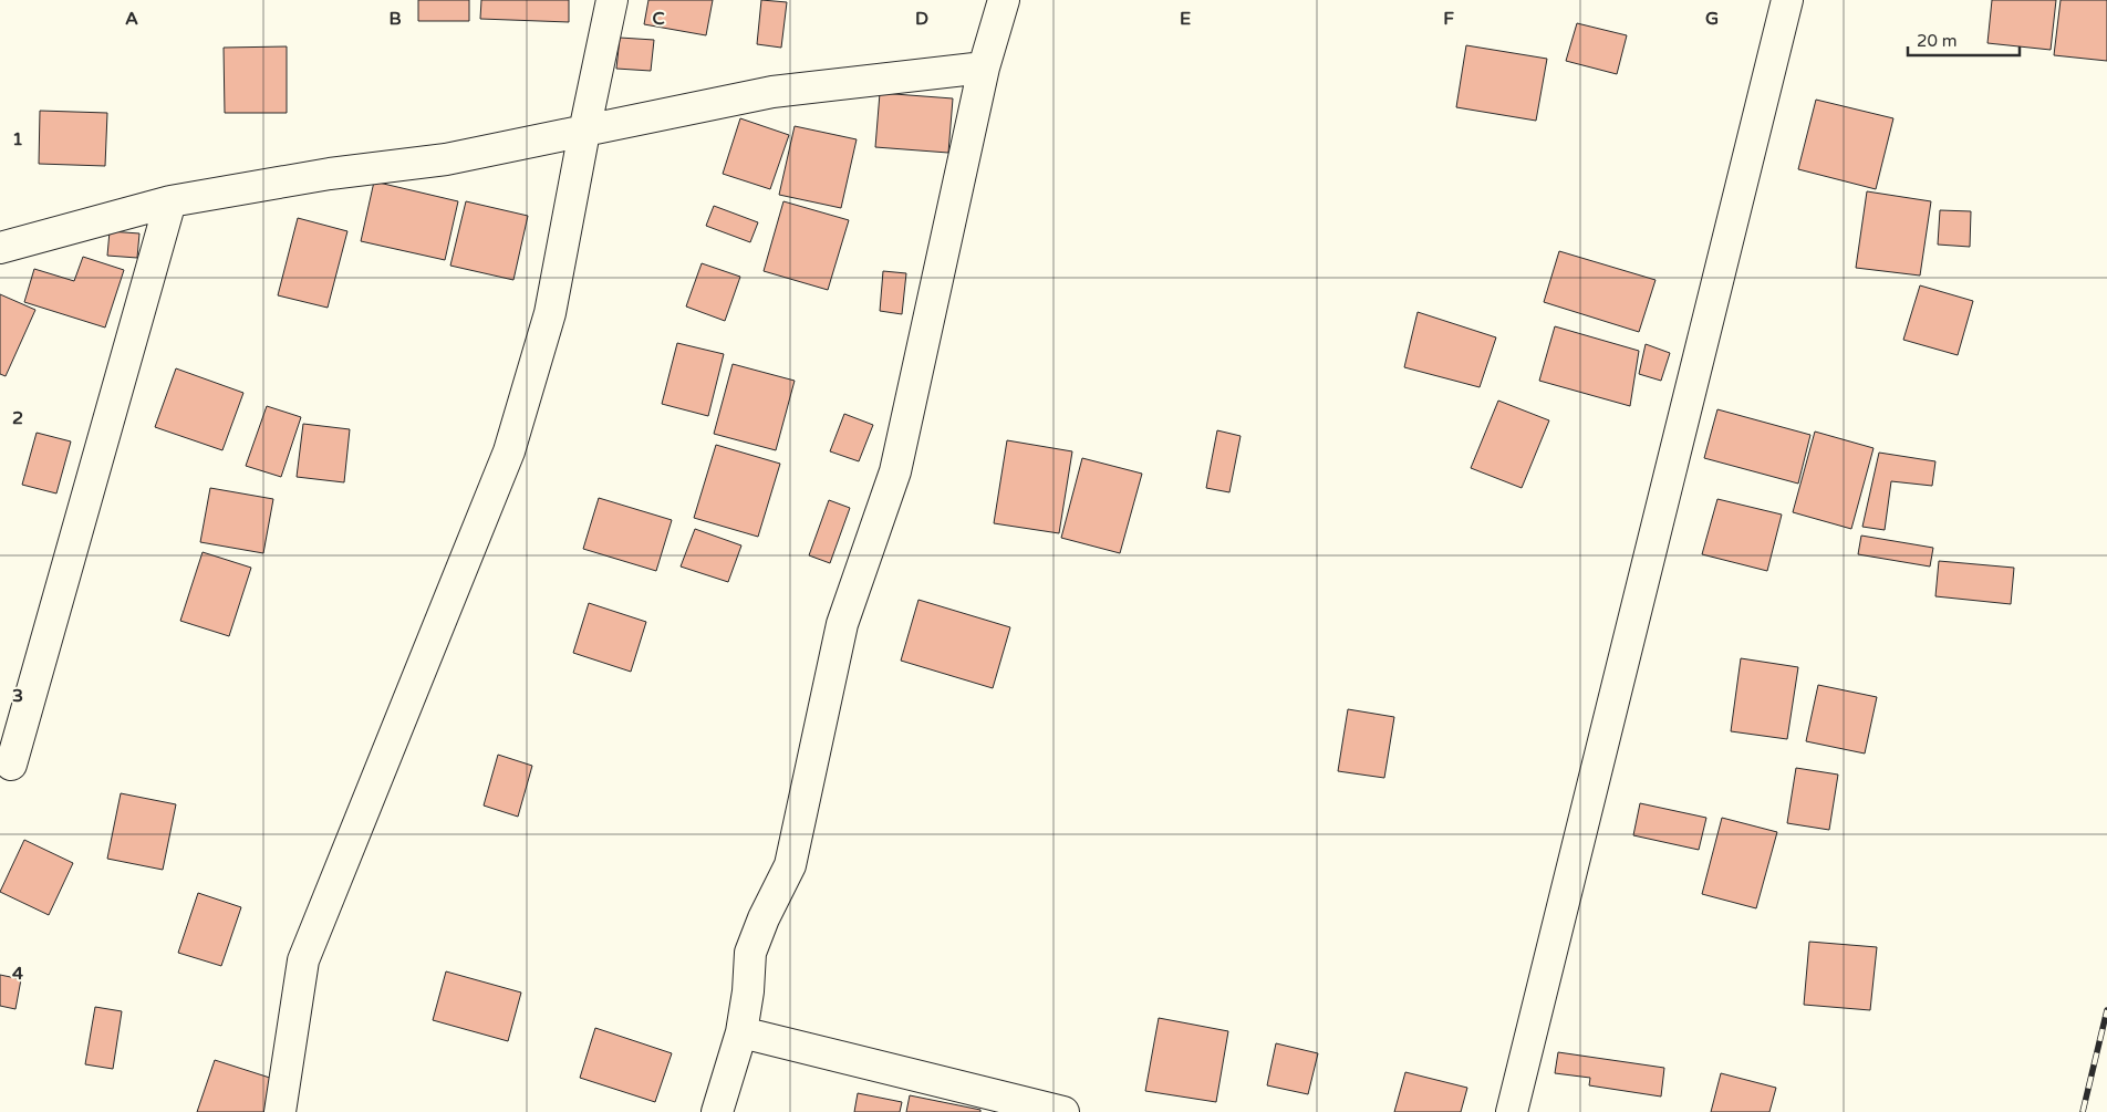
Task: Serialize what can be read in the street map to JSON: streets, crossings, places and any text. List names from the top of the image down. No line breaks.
{"scale_bar":"20 m","grid":{"columns":["A","B","C","D","E","F","G"],"rows":["1","2","3","4"]}}
